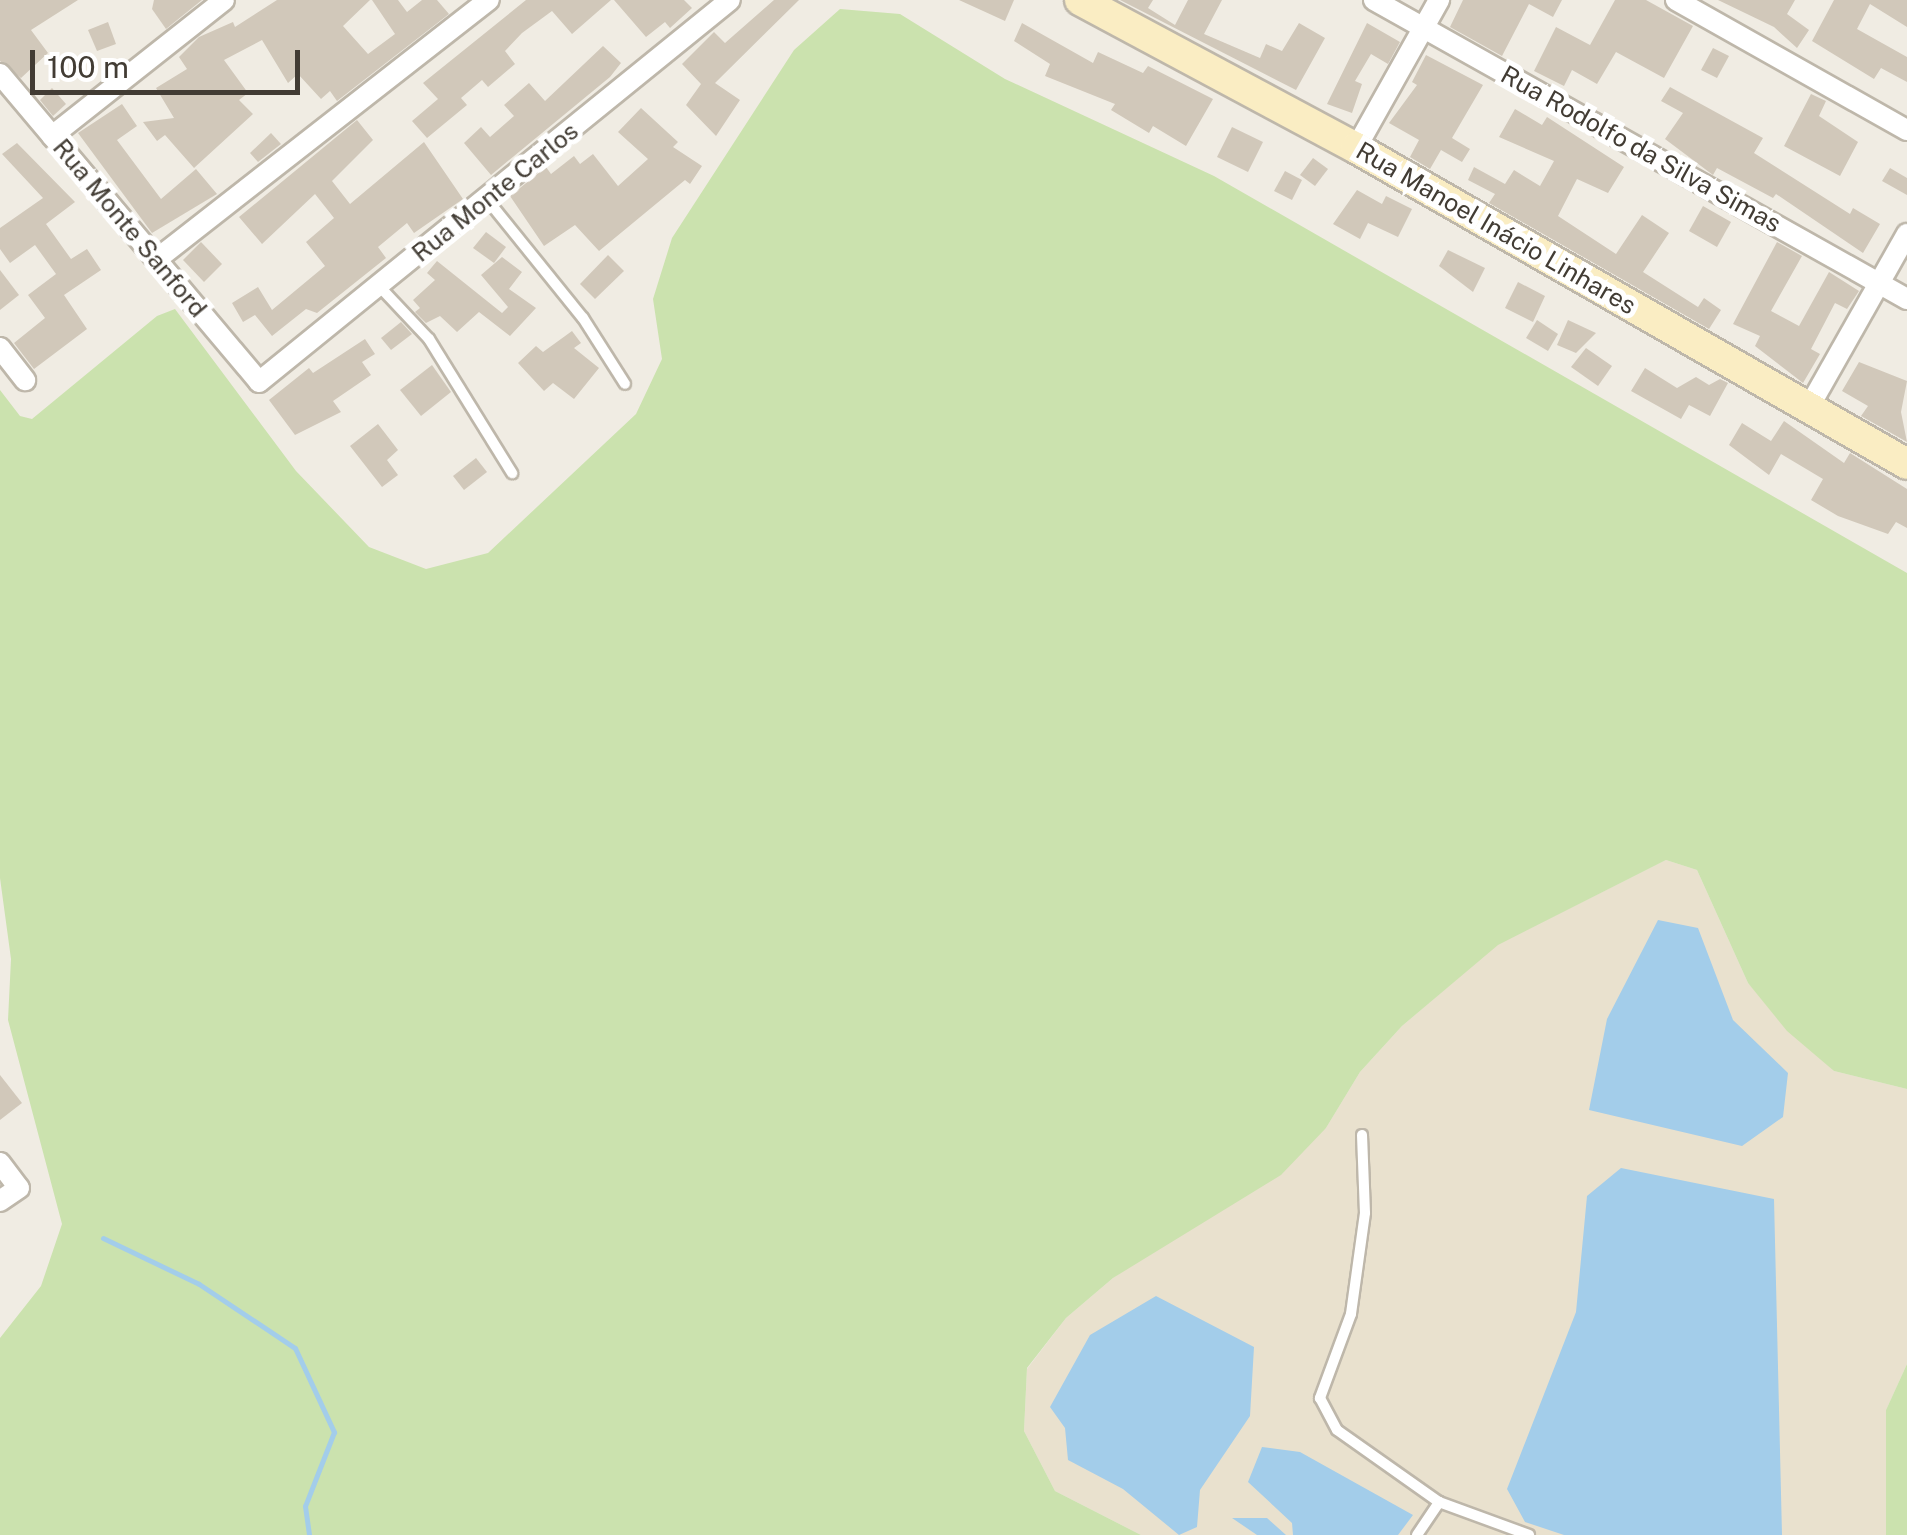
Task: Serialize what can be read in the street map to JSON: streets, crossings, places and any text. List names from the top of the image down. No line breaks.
{"streets":{"main road":["Rua Manoel Inácio Linhares"],"street":["Rua Rodolfo da Silva Simas","Rua Monte Carlos","Rua Monte Sanford"]},"crossings":[["Rua Monte Carlos","Rua Monte Sanford"]],"scale_bar":"100 m"}
